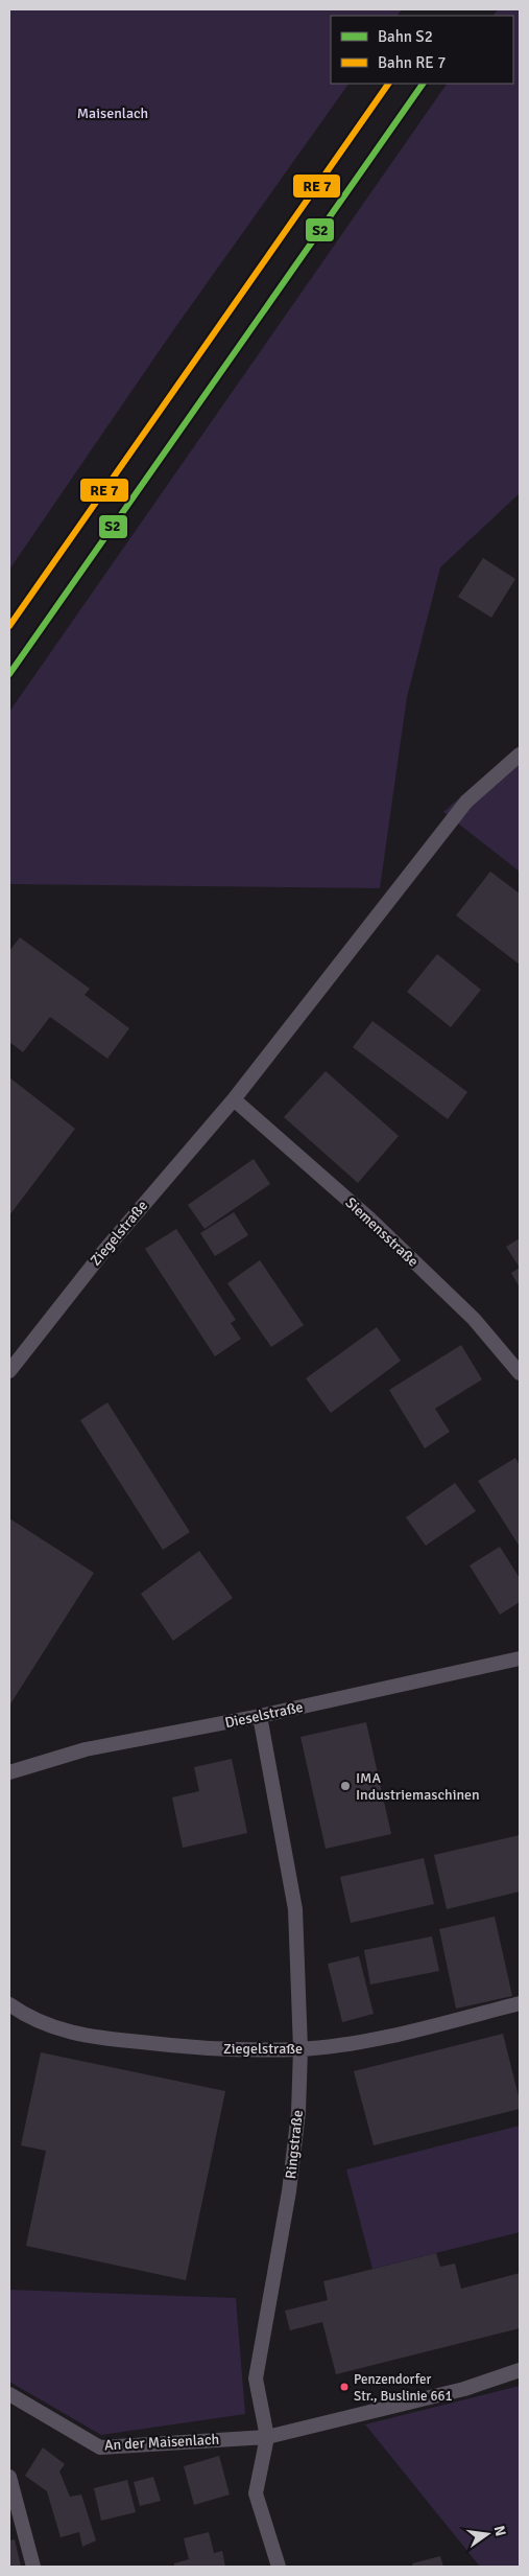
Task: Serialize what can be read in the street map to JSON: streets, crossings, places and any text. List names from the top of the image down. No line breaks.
{"streets":{"street":["Siemensstraße","Ziegelstraße","Dieselstraße","Ringstraße","An der Maisenlach"]},"crossings":[["Siemensstraße","Ziegelstraße"],["Ziegelstraße","Ringstraße"],["Dieselstraße","Ringstraße"],["Ringstraße","An der Maisenlach"]],"parks":["Maisenlach"],"places":["IMA Industriemaschinen","Penzendorfer Str., Buslinie 661"],"lines":["rail line S2"],"legend":["Bahn S2","Bahn RE 7"],"north":"right"}
